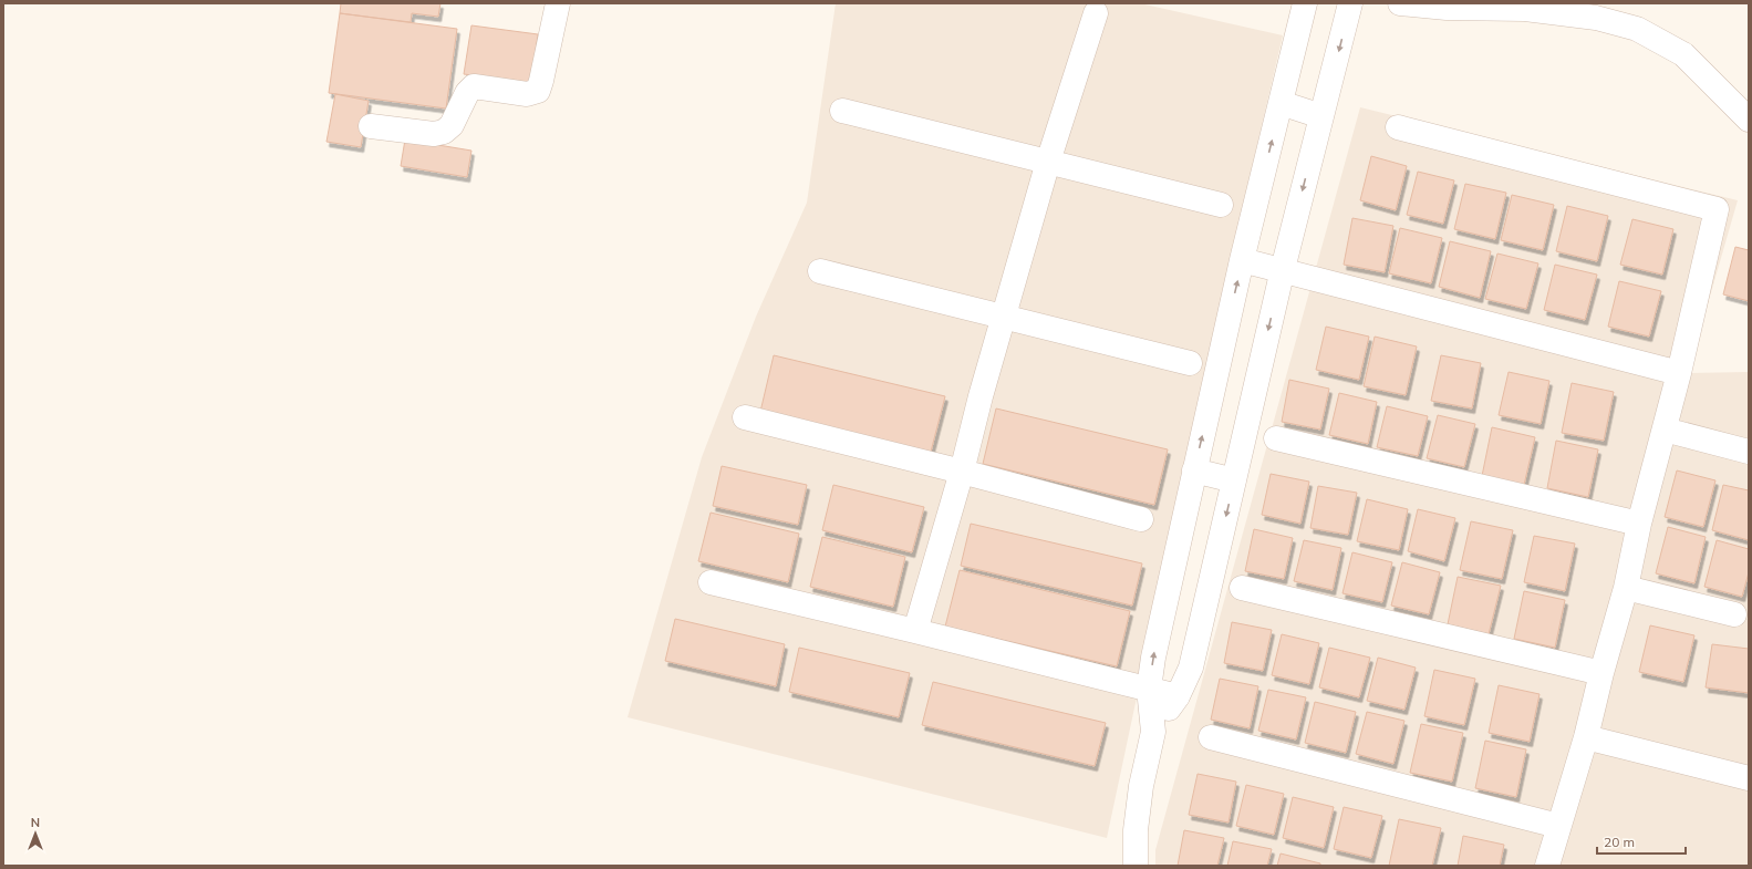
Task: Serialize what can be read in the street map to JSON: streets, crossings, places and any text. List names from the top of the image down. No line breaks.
{"scale_bar":"20 m","north":"top"}
